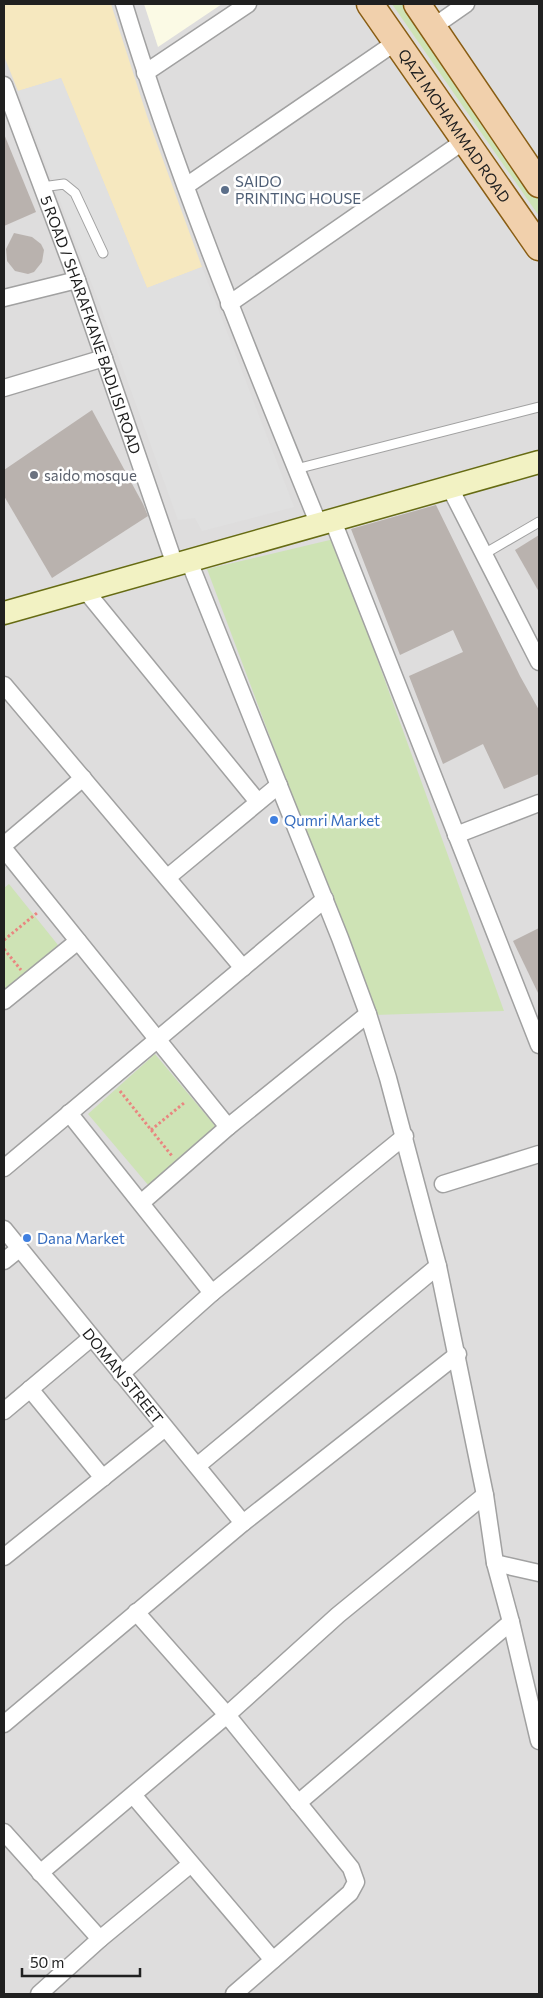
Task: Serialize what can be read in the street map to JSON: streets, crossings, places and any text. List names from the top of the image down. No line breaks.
{"streets":{"main road":["QAZI MOHAMMAD ROAD"],"street":["5 ROAD / SHARAFKANE BADLISI ROAD","DOMAN STREET"]},"places":["SAIDO PRINTING HOUSE","saido mosque","Qumri Market","Dana Market"],"scale_bar":"50 m"}
